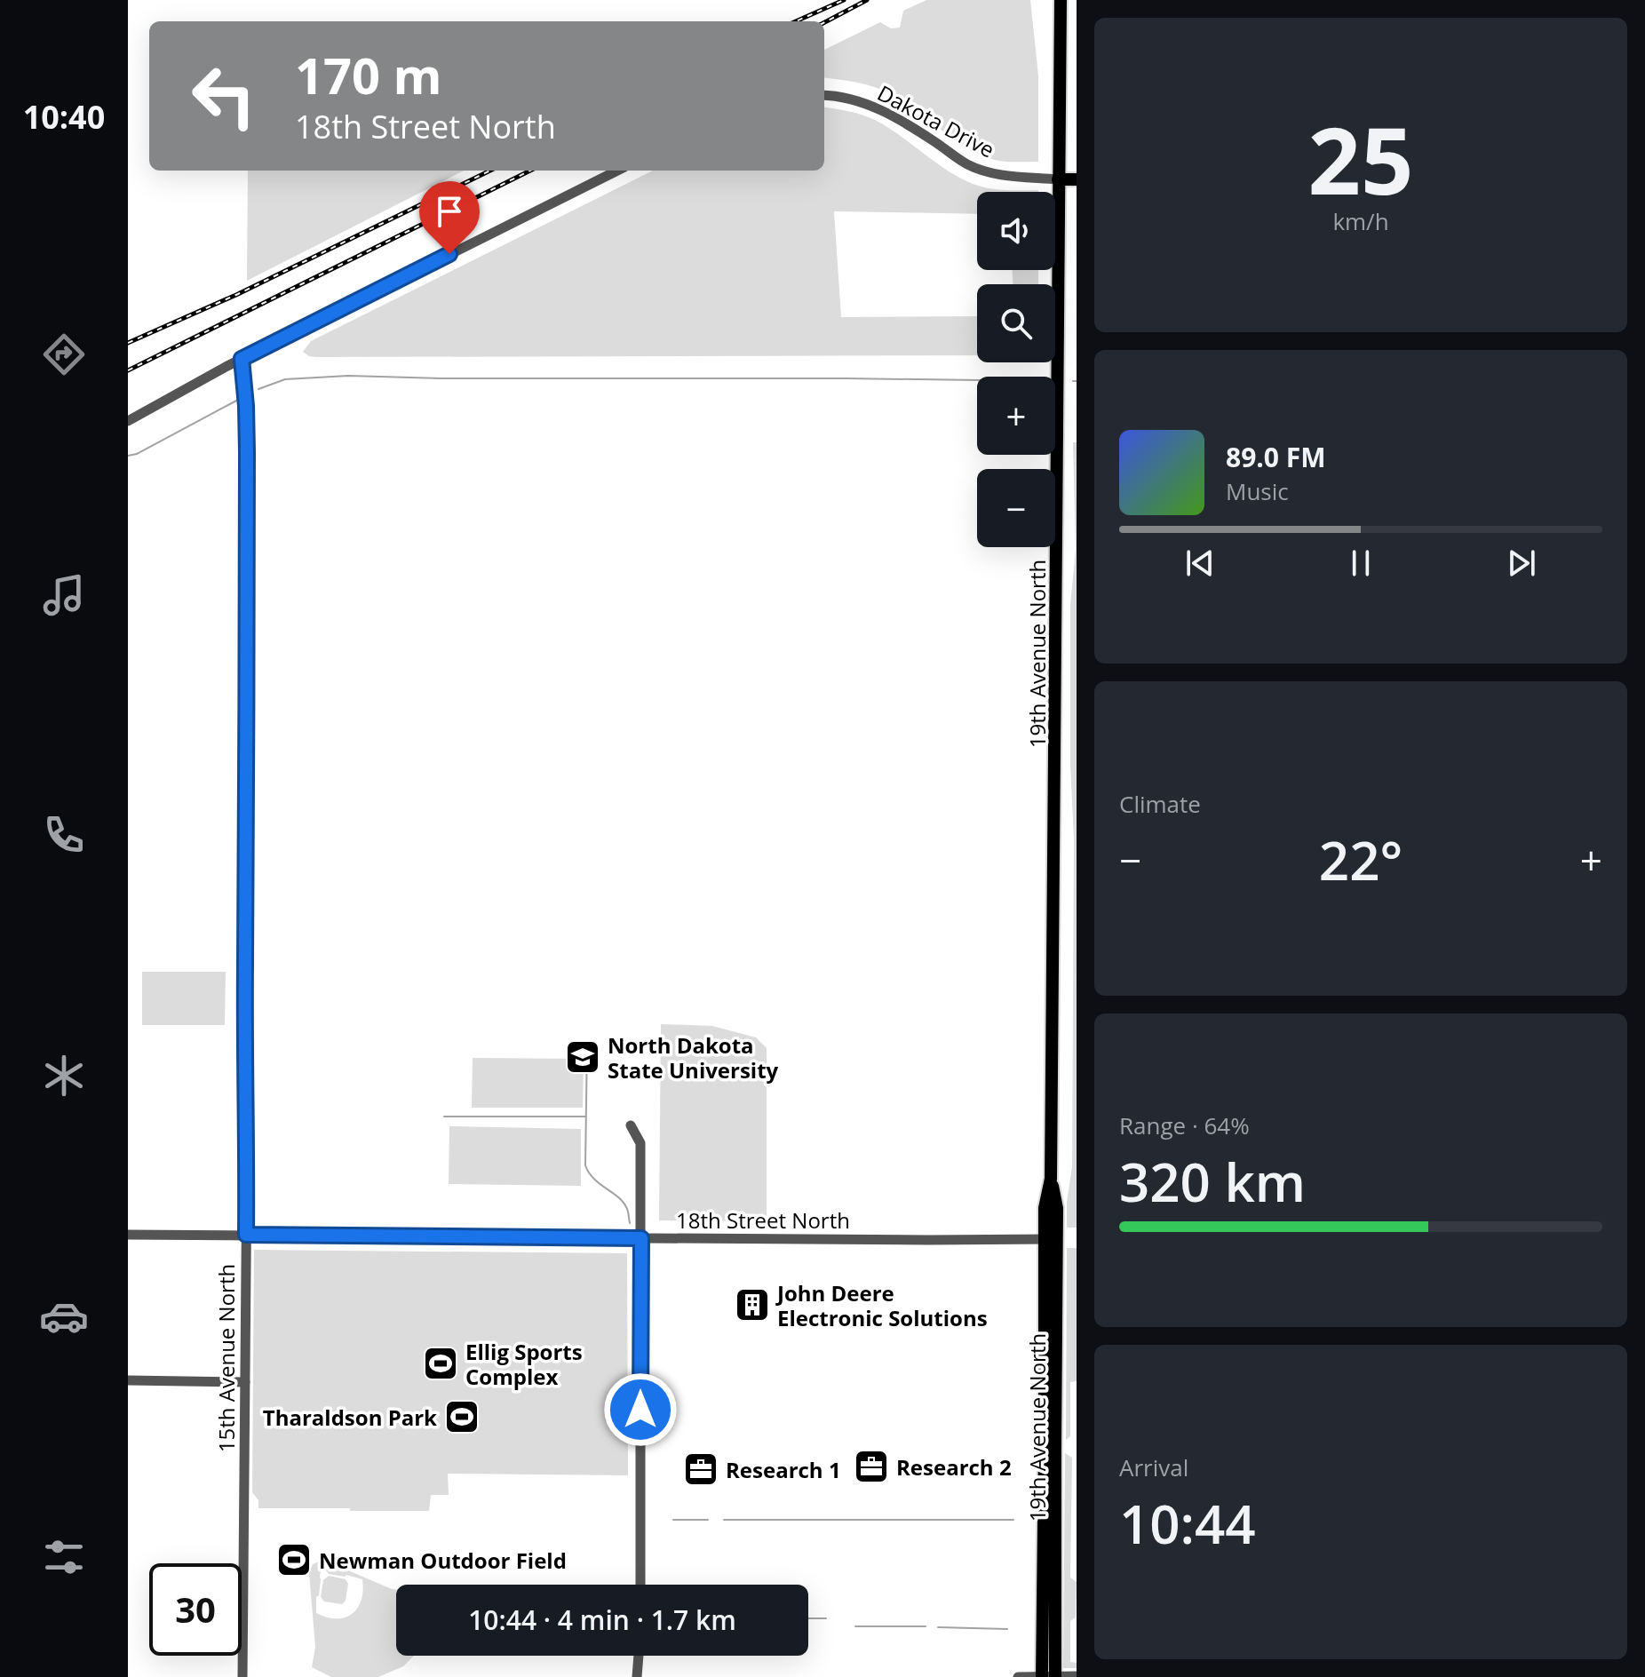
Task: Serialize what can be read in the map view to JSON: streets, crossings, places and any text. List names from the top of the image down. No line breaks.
{"streets":{"main road":["Dakota Drive","19th Avenue North"],"street":["18th Street North","15th Avenue North"]},"crossings":[["Dakota Drive","19th Avenue North"],["19th Avenue North","18th Street North"],["18th Street North","15th Avenue North"]],"places":{"school or university":["North Dakota State University"],"building":["John Deere Electronic Solutions"],"sports":["Ellig Sports Complex","Tharaldson Park","Newman Outdoor Field"],"office":["Research 2","Research 1"]},"page":{"tabs":"10:40","tile":[["25","km/h"],"Climate",["Range · 64%","320 km"],["Arrival","10:44"]],"turn":["170 m","18th Street North"],"map_buttons":["+","−"],"song":["89.0 FM","Music"],"heat":["−","22°","+"],"limit":"30","trip":"10:44 · 4 min · 1.7 km"}}
